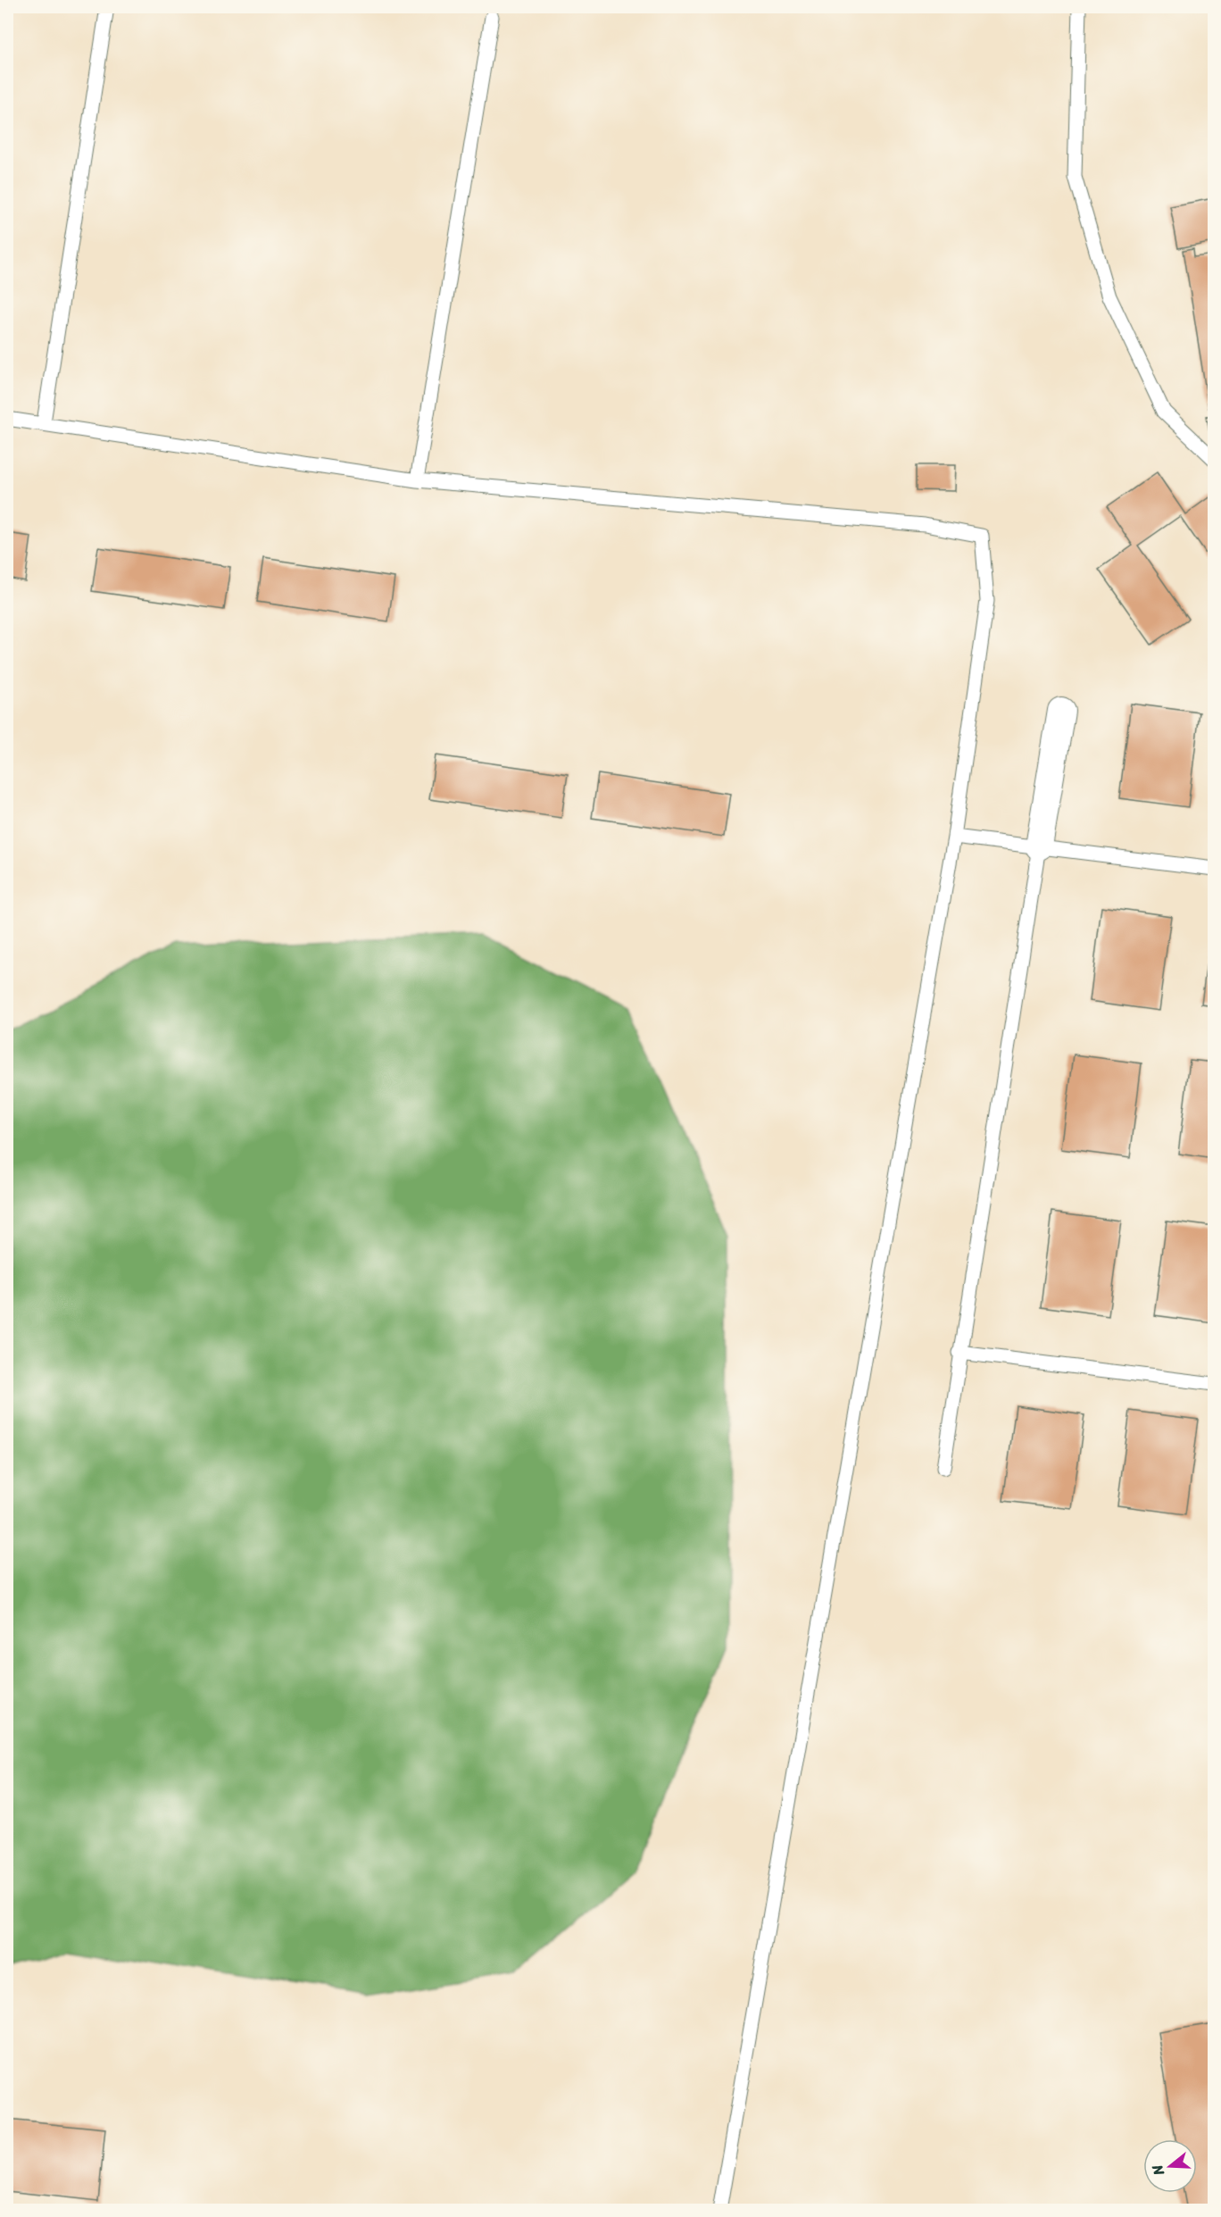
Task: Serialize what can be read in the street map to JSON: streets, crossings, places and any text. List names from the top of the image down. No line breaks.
{"north":"left"}
